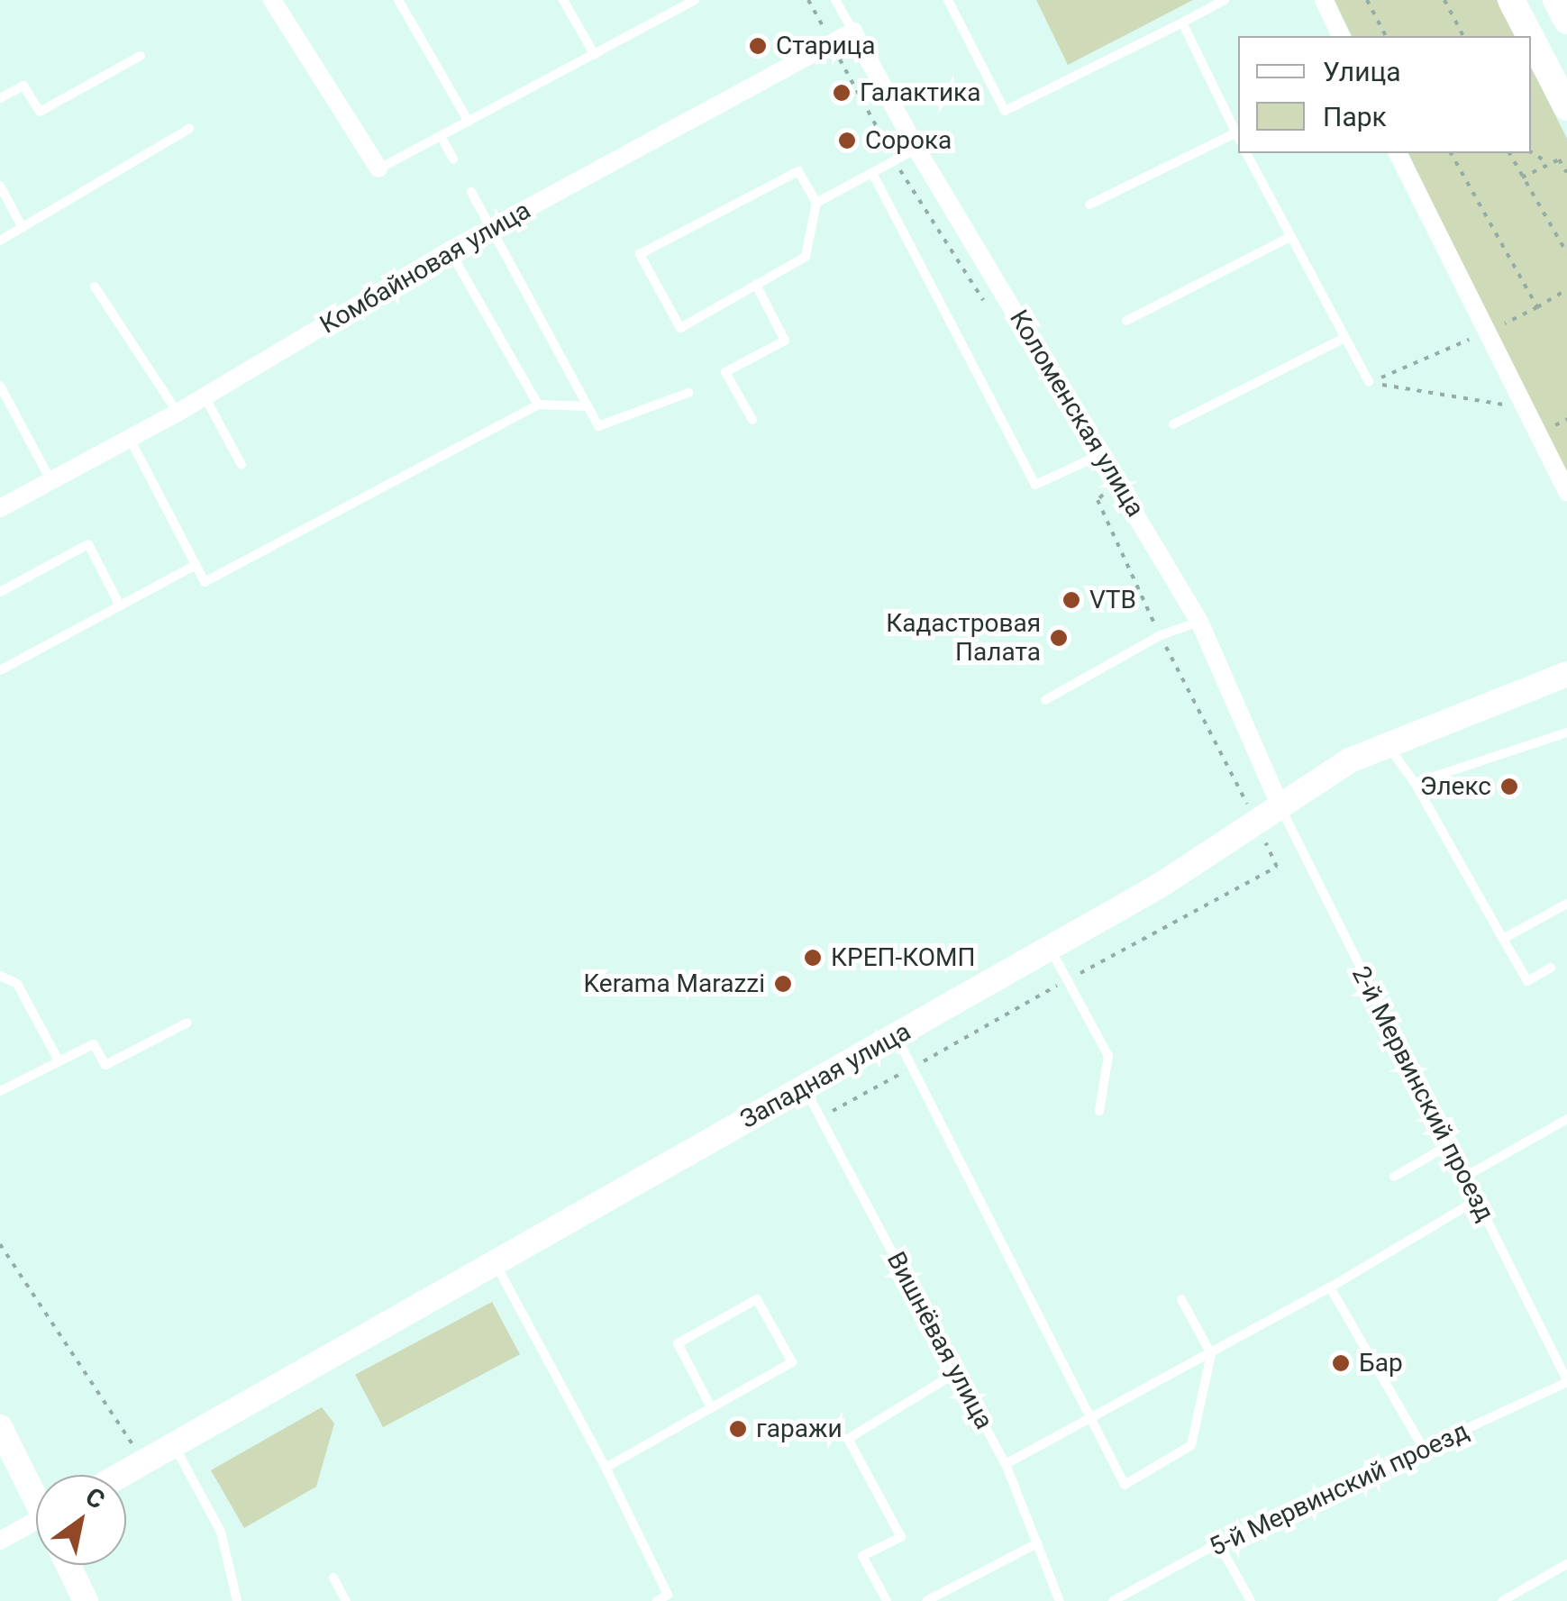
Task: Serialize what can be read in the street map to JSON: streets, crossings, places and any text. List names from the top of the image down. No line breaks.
{"streets":{"street":["Комбайновая улица","Коломенская улица","Западная улица"],"lane":["2-й Мервинский проезд","Вишнёвая улица","5-й Мервинский проезд"]},"crossings":[["Комбайновая улица","Коломенская улица"],["Коломенская улица","Западная улица"],["Коломенская улица","2-й Мервинский проезд"],["Западная улица","2-й Мервинский проезд"],["Западная улица","Вишнёвая улица"],["2-й Мервинский проезд","5-й Мервинский проезд"]],"places":["Старица","Галактика","Сорока","VTB","Кадастровая Палата","Элекс","КРЕП-КОМП","Kerama Marazzi","Бар","гаражи"],"legend":["Улица","Парк"],"north":"top right"}
